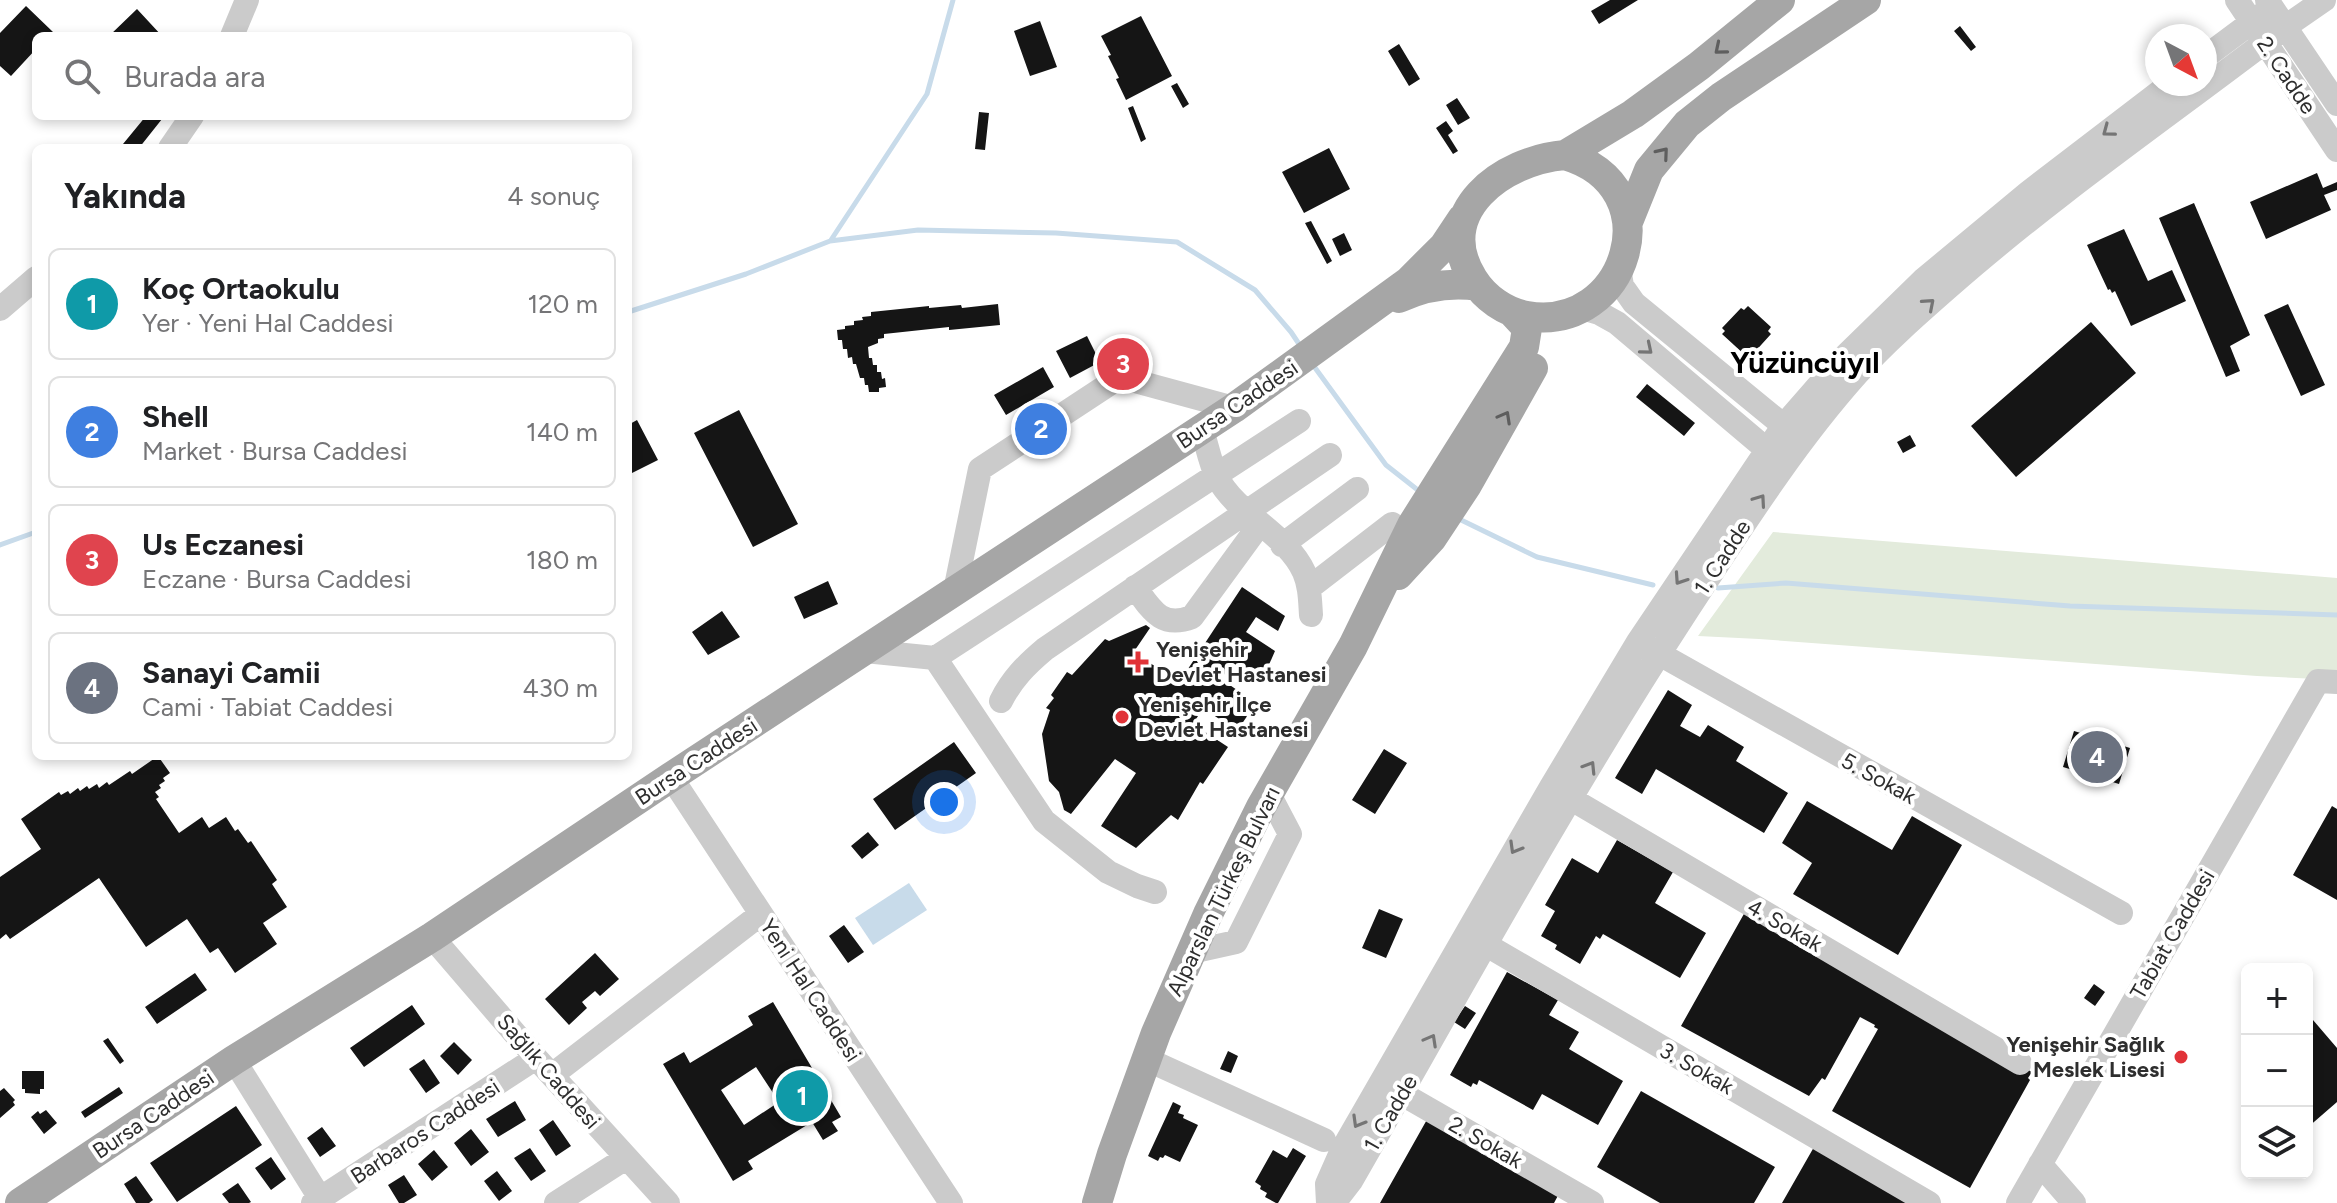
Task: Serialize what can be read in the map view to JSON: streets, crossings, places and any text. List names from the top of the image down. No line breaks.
{"streets":{"main road":["Bursa Caddesi","Alparslan Türkeş Bulvarı"],"street":["2. Cadde","1. Cadde","5. Sokak","4. Sokak","Tabiat Caddesi","Yeni Hal Caddesi","3. Sokak","Sağlık Caddesi","Barbaros Caddesi","2. Sokak"]},"crossings":[["2. Cadde","1. Cadde"],["Bursa Caddesi","Alparslan Türkeş Bulvarı"],["Bursa Caddesi","Yeni Hal Caddesi"],["Bursa Caddesi","Sağlık Caddesi"],["1. Cadde","5. Sokak"],["1. Cadde","4. Sokak"],["1. Cadde","3. Sokak"],["1. Cadde","2. Sokak"],["Yeni Hal Caddesi","Barbaros Caddesi"],["Sağlık Caddesi","Barbaros Caddesi"]],"districts":["Yüzüncüyıl"],"places":{"health":["Yenişehir Devlet Hastanesi"],"other":["Yenişehir İlçe Devlet Hastanesi","Yenişehir Sağlık Meslek Lisesi"]},"north":"bottom right","page":{"search":"Burada ara","heading":["Yakında","4 sonuç"],"list":[{"mark":"1","name":"Koç Ortaokulu","note":"Yer · Yeni Hal Caddesi","value":"120 m"},{"mark":"2","name":"Shell","note":"Market · Bursa Caddesi","value":"140 m"},{"mark":"3","name":"Us Eczanesi","note":"Eczane · Bursa Caddesi","value":"180 m"},{"mark":"4","name":"Sanayi Camii","note":"Cami · Tabiat Caddesi","value":"430 m"}],"pins":["3","2","4","1"],"map_buttons":["+","−"]}}
